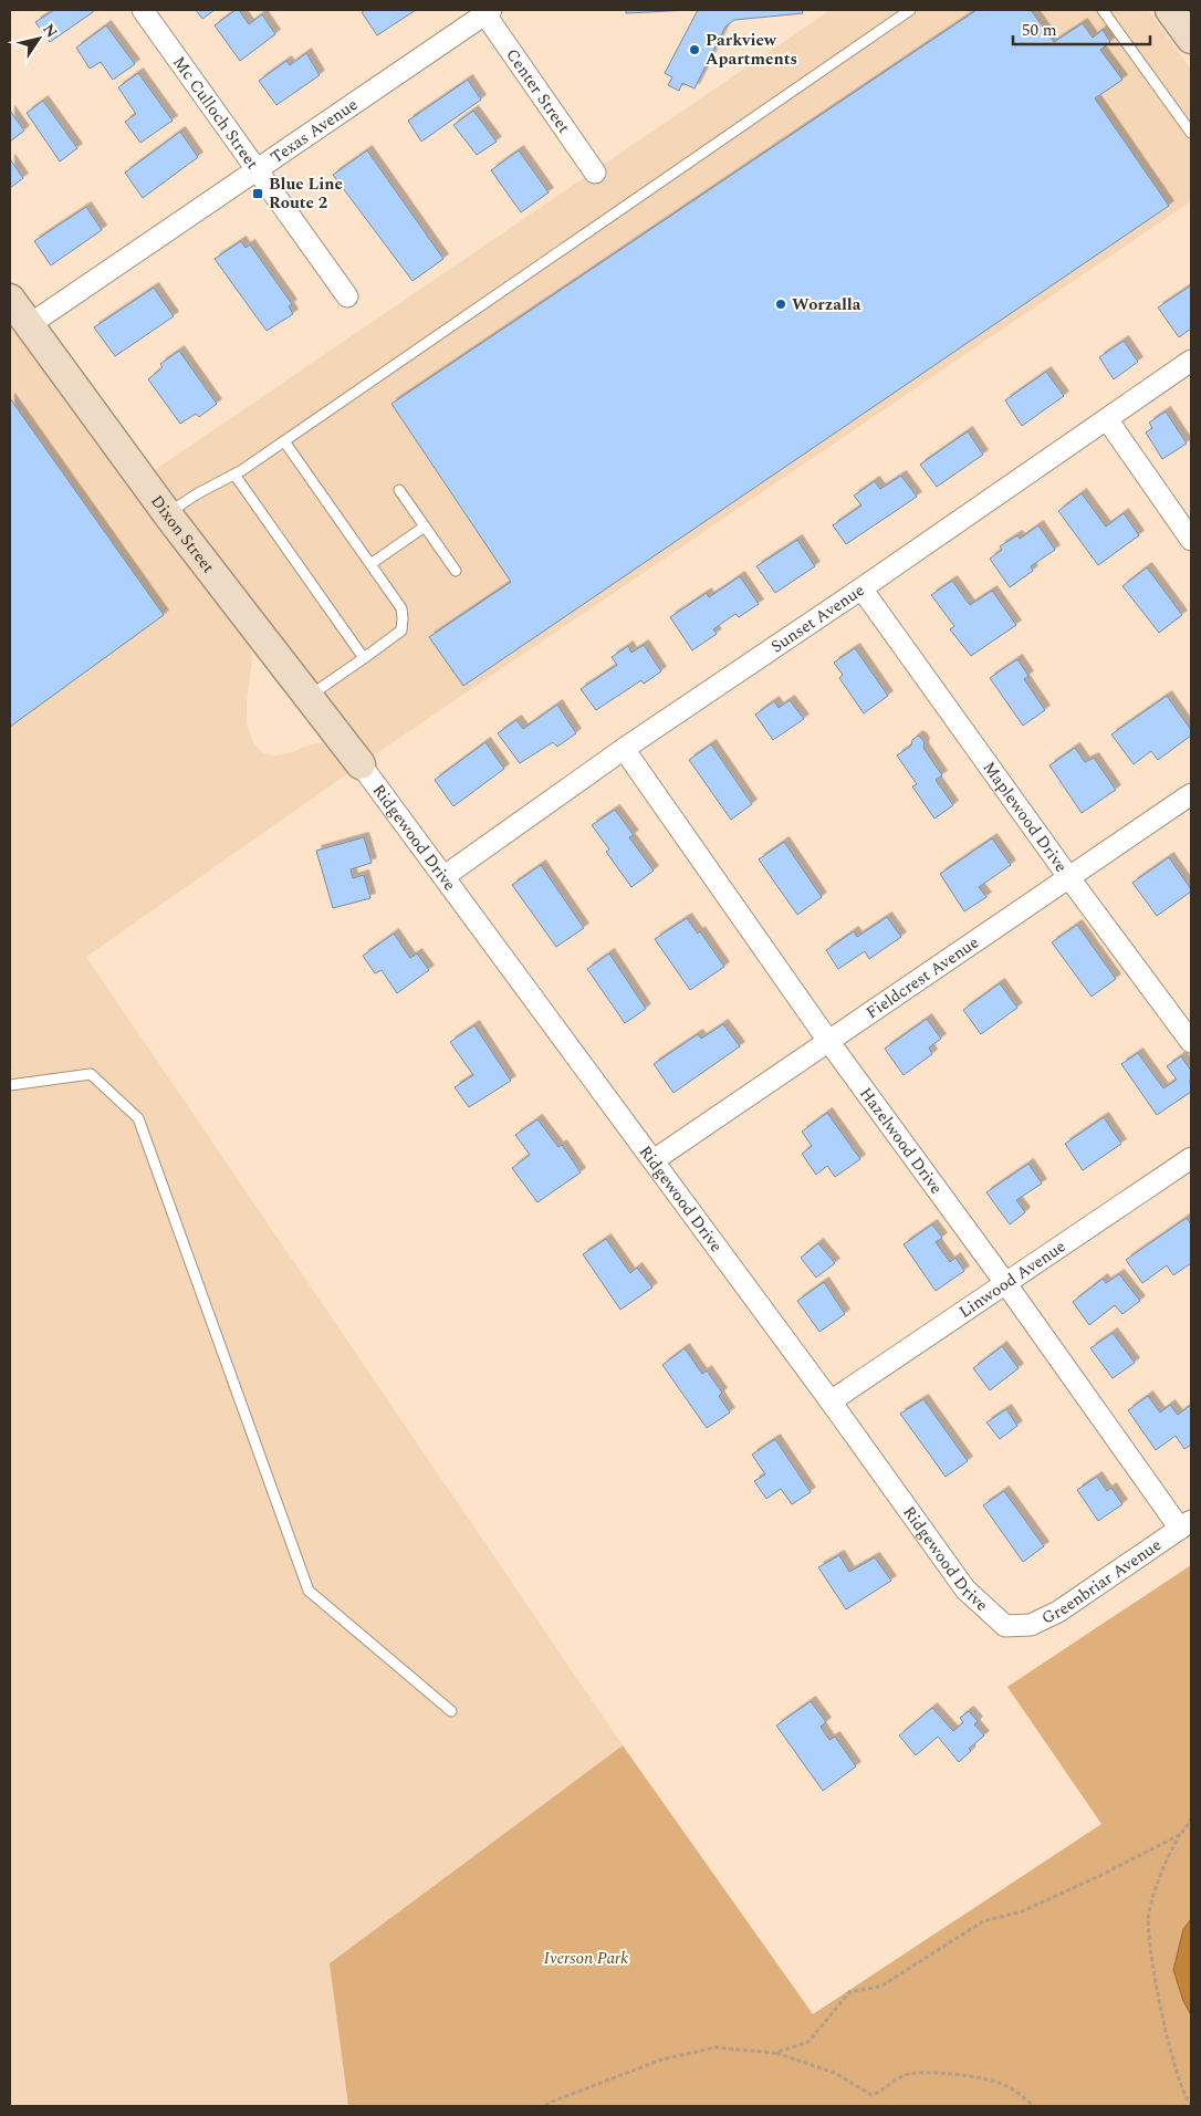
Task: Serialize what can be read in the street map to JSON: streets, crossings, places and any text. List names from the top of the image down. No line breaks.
{"streets":{"street":["Center Street","Mc Culloch Street","Texas Avenue","Dixon Street","Sunset Avenue","Maplewood Drive","Ridgewood Drive","Fieldcrest Avenue","Hazelwood Drive","Linwood Avenue","Greenbriar Avenue"]},"crossings":[["Center Street","Texas Avenue"],["Mc Culloch Street","Texas Avenue"],["Texas Avenue","Dixon Street"],["Dixon Street","Ridgewood Drive"],["Sunset Avenue","Maplewood Drive"],["Sunset Avenue","Ridgewood Drive"],["Sunset Avenue","Hazelwood Drive"],["Maplewood Drive","Fieldcrest Avenue"],["Ridgewood Drive","Fieldcrest Avenue"],["Ridgewood Drive","Linwood Avenue"],["Ridgewood Drive","Greenbriar Avenue"],["Fieldcrest Avenue","Hazelwood Drive"],["Hazelwood Drive","Linwood Avenue"],["Hazelwood Drive","Greenbriar Avenue"]],"parks":["Iverson Park"],"places":{"other":["Parkview Apartments","Worzalla"],"transit":["Blue Line Route 2"]},"scale_bar":"50 m","north":"top right"}
